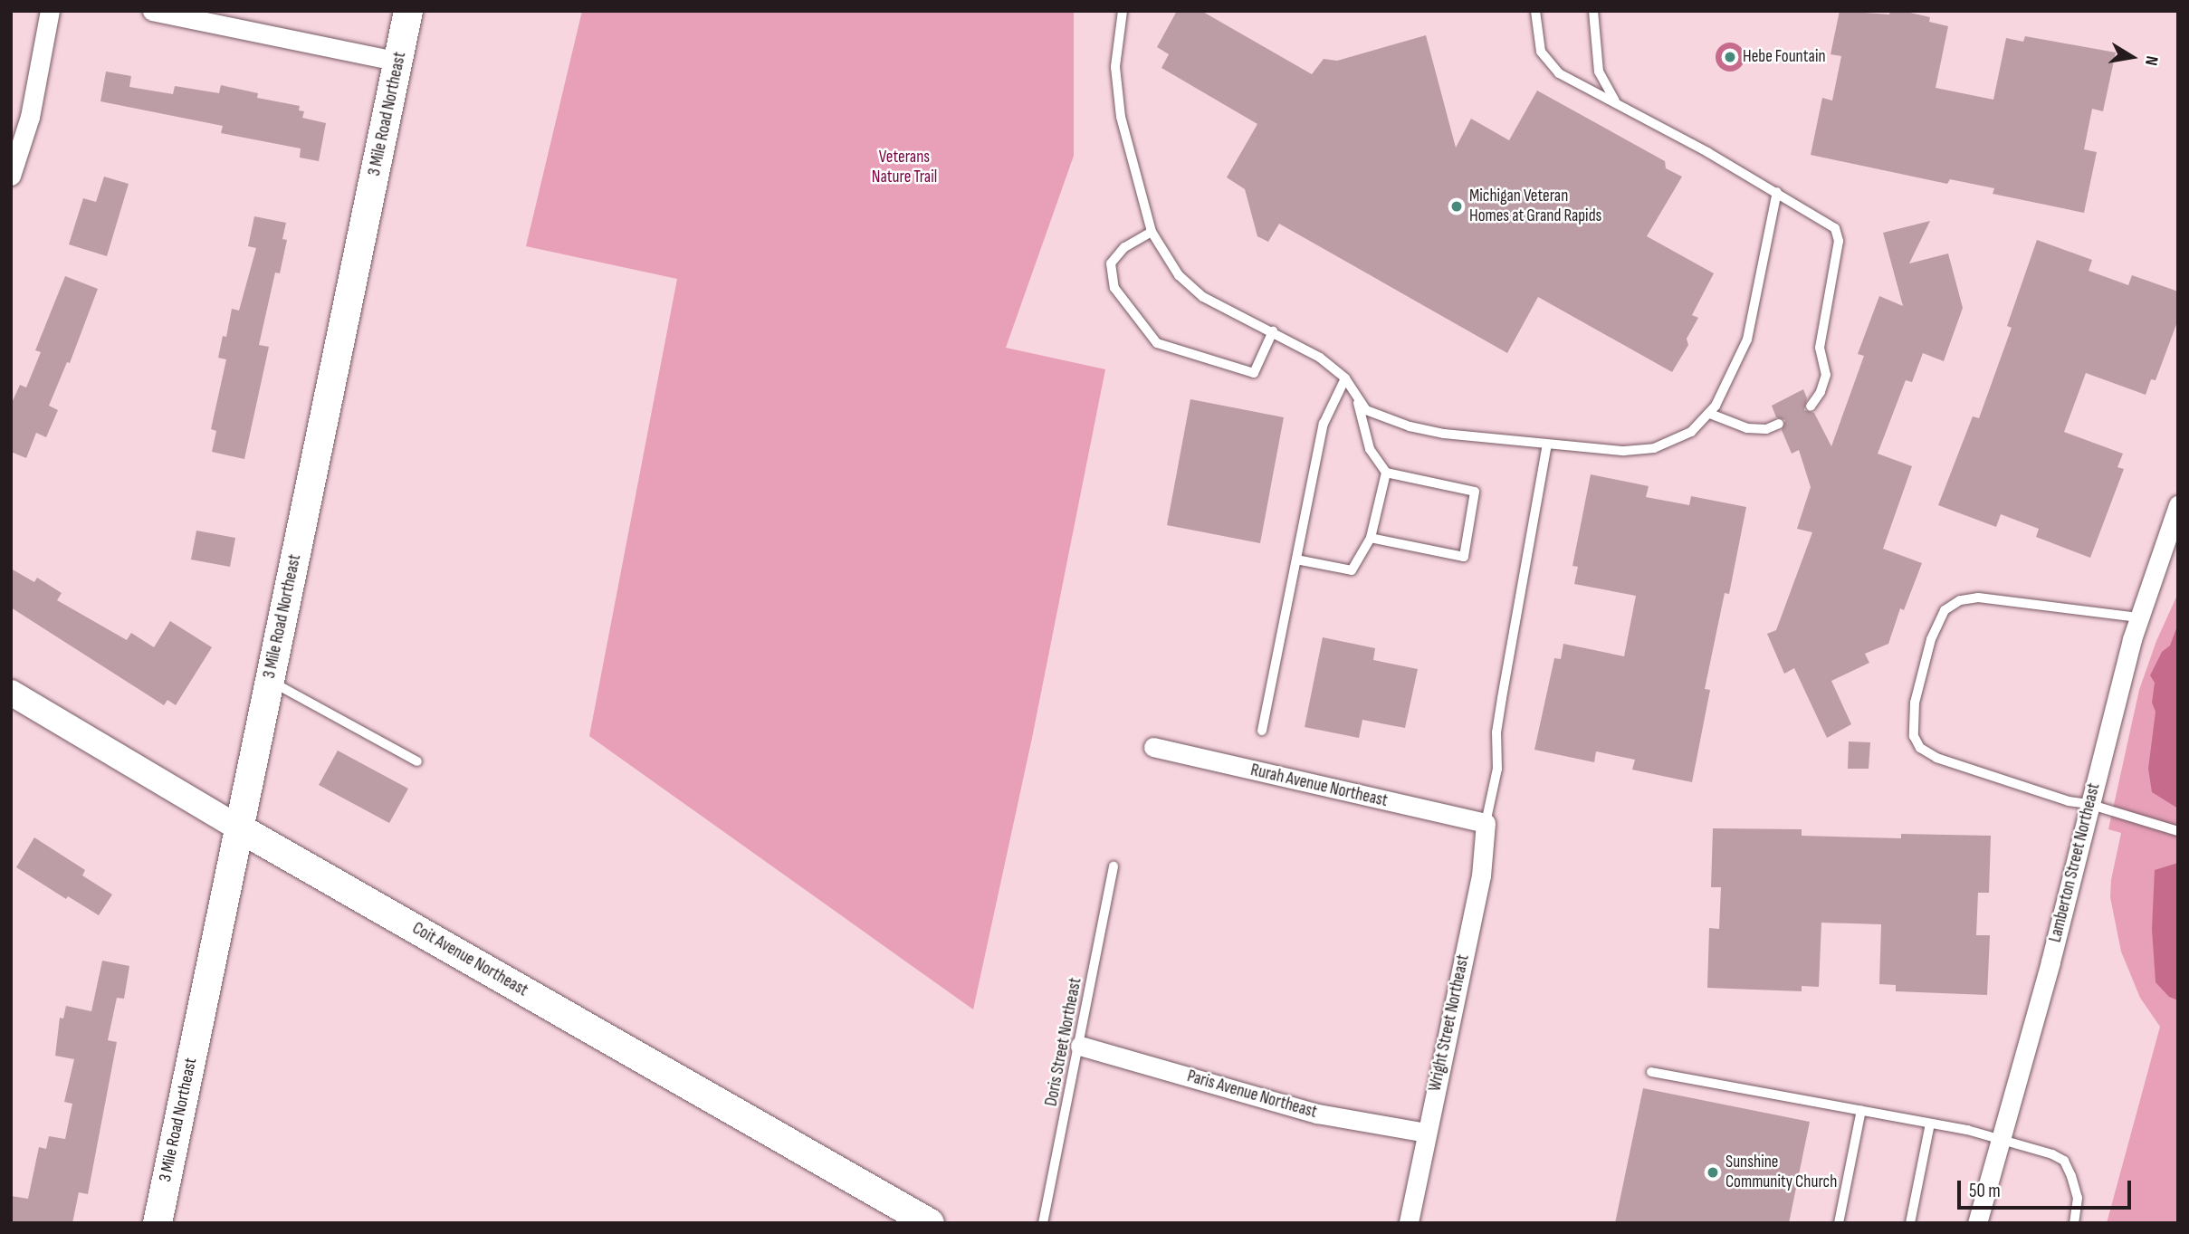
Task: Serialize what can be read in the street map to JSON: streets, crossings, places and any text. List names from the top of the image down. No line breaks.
{"streets":{"main road":["3 Mile Road Northeast","Coit Avenue Northeast"],"street":["Rurah Avenue Northeast","Lamberton Street Northeast","Wright Street Northeast","Paris Avenue Northeast"],"lane":["Doris Street Northeast"]},"crossings":[["3 Mile Road Northeast","Coit Avenue Northeast"],["Rurah Avenue Northeast","Wright Street Northeast"],["Wright Street Northeast","Paris Avenue Northeast"],["Doris Street Northeast","Paris Avenue Northeast"]],"parks":["Veterans Nature Trail"],"places":["Hebe Fountain","Michigan Veteran Homes at Grand Rapids","Sunshine Community Church"],"scale_bar":"50 m","north":"right"}
